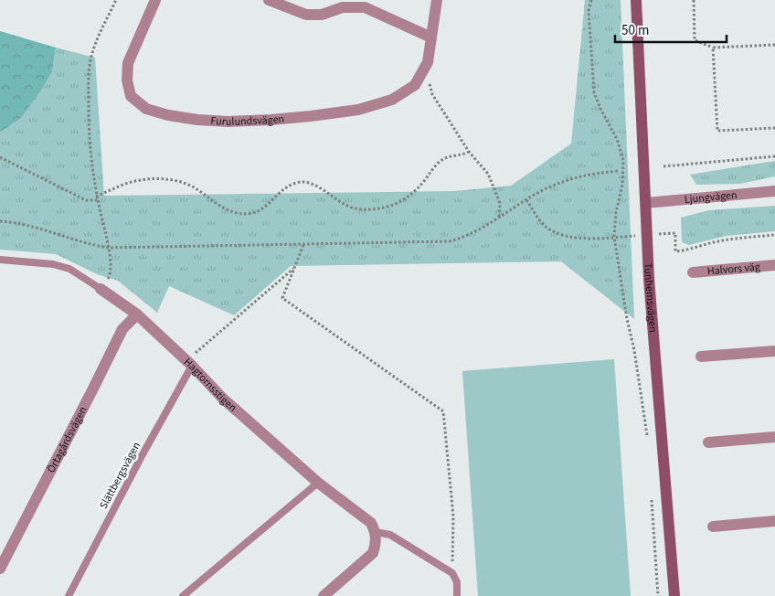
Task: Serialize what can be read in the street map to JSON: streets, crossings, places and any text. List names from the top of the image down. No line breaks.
{"streets":{"street":["Furulundsvägen","Ljungvägen","Halvors väg","Tunhemsvägen","Hagtornsstigen","Örtagårdsvägen"],"lane":["Slättbergsvägen"]},"crossings":[["Ljungvägen","Tunhemsvägen"],["Hagtornsstigen","Örtagårdsvägen"],["Hagtornsstigen","Slättbergsvägen"]],"scale_bar":"50 m"}
